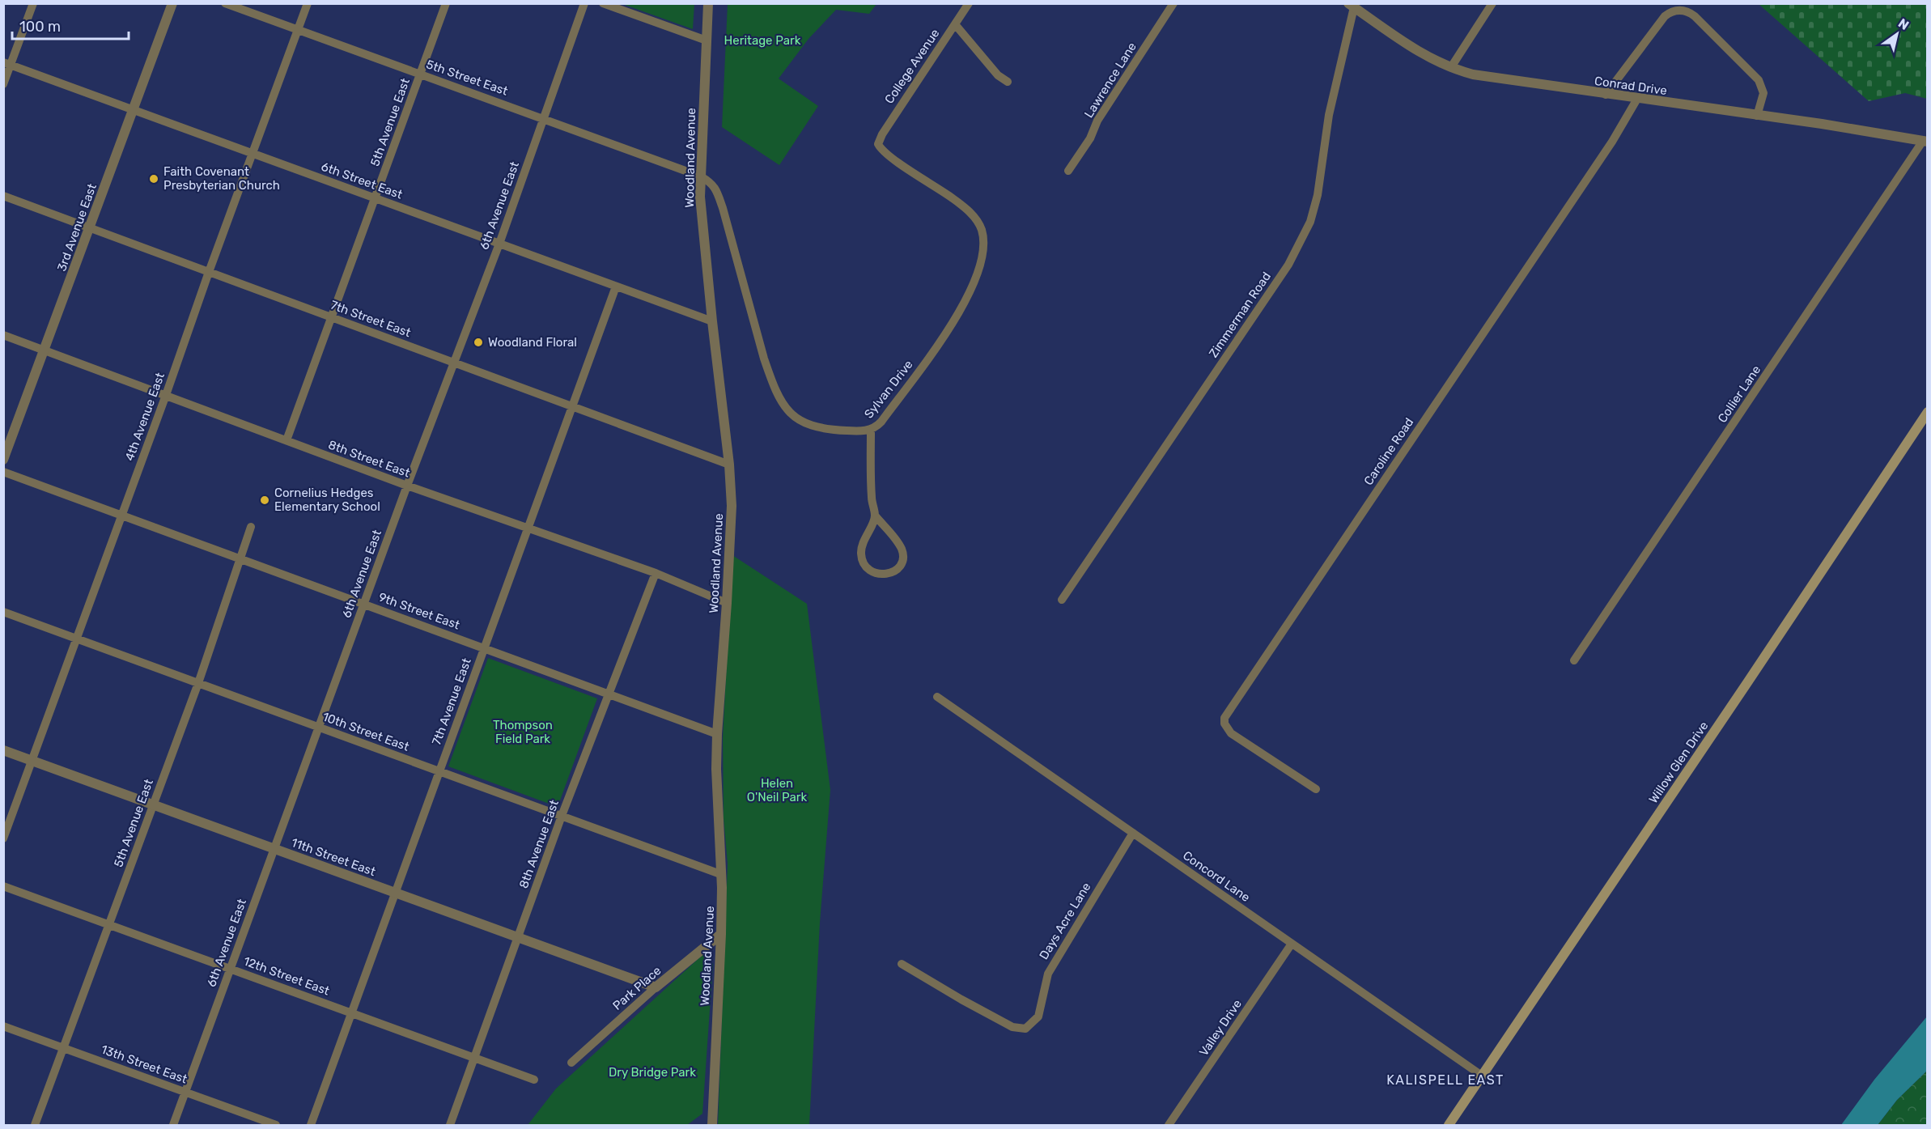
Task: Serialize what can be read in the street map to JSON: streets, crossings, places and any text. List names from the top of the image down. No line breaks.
{"streets":{"main road":["Willow Glen Drive"],"street":["College Avenue","5th Street East","Lawrence Lane","Conrad Drive","5th Avenue East","Woodland Avenue","6th Street East","6th Avenue East","3rd Avenue East","Zimmerman Road","7th Street East","Sylvan Drive","Collier Lane","4th Avenue East","Caroline Road","8th Street East","9th Street East","7th Avenue East","10th Street East","8th Avenue East","11th Street East","Concord Lane","Days Acre Lane","12th Street East","Park Place","Valley Drive","13th Street East"]},"crossings":[["College Avenue","Sylvan Drive"],["5th Street East","5th Avenue East"],["5th Street East","Woodland Avenue"],["5th Street East","6th Avenue East"],["5th Street East","Sylvan Drive"],["5th Street East","4th Avenue East"],["Conrad Drive","Zimmerman Road"],["Conrad Drive","Collier Lane"],["Conrad Drive","Caroline Road"],["5th Avenue East","6th Street East"],["5th Avenue East","7th Street East"],["5th Avenue East","8th Street East"],["5th Avenue East","9th Street East"],["5th Avenue East","10th Street East"],["5th Avenue East","11th Street East"],["5th Avenue East","12th Street East"],["5th Avenue East","13th Street East"],["Woodland Avenue","6th Street East"],["Woodland Avenue","7th Street East"],["Woodland Avenue","Sylvan Drive"],["Woodland Avenue","8th Street East"],["Woodland Avenue","9th Street East"],["Woodland Avenue","10th Street East"],["Woodland Avenue","Park Place"],["6th Street East","6th Avenue East"],["6th Street East","3rd Avenue East"],["6th Street East","4th Avenue East"],["6th Street East","7th Avenue East"],["6th Avenue East","7th Street East"],["6th Avenue East","8th Street East"],["6th Avenue East","9th Street East"],["6th Avenue East","10th Street East"],["6th Avenue East","11th Street East"],["6th Avenue East","12th Street East"],["6th Avenue East","13th Street East"],["3rd Avenue East","7th Street East"],["3rd Avenue East","8th Street East"],["7th Street East","4th Avenue East"],["7th Street East","7th Avenue East"],["4th Avenue East","8th Street East"],["4th Avenue East","9th Street East"],["4th Avenue East","10th Street East"],["4th Avenue East","11th Street East"],["8th Street East","7th Avenue East"],["8th Street East","8th Avenue East"],["9th Street East","7th Avenue East"],["9th Street East","8th Avenue East"],["7th Avenue East","10th Street East"],["7th Avenue East","11th Street East"],["7th Avenue East","12th Street East"],["10th Street East","8th Avenue East"],["Willow Glen Drive","Concord Lane"],["8th Avenue East","11th Street East"],["8th Avenue East","12th Street East"],["11th Street East","Park Place"],["Concord Lane","Days Acre Lane"],["Concord Lane","Valley Drive"]],"districts":["KALISPELL EAST"],"parks":["Heritage Park","Thompson Field Park","Helen O'Neil Park","Dry Bridge Park"],"places":["Faith Covenant Presbyterian Church","Woodland Floral","Cornelius Hedges Elementary School"],"scale_bar":"100 m","north":"top right"}
